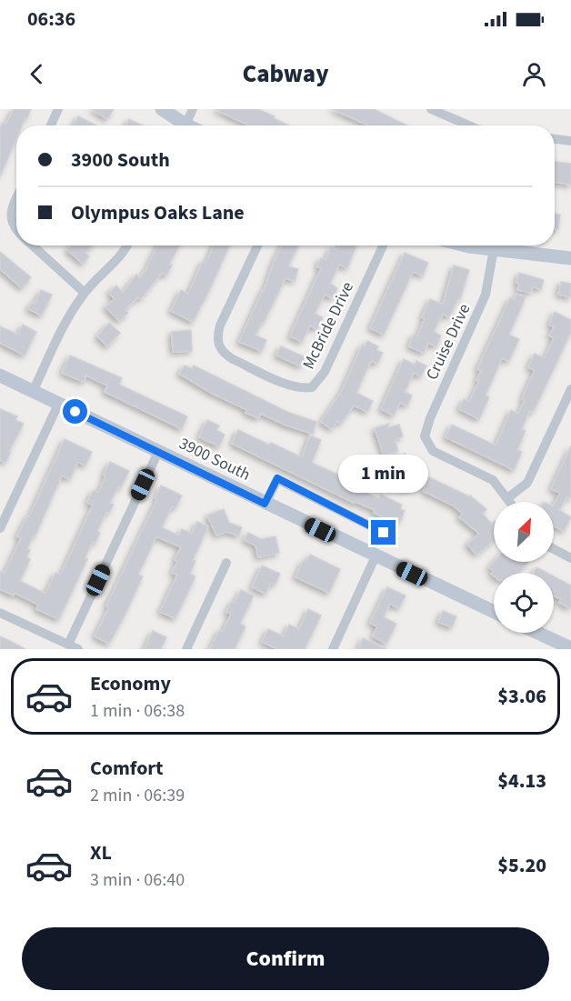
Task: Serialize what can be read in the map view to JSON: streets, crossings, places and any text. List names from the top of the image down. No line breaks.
{"streets":{"main road":["3900 South"],"street":["McBride Drive","Cruise Drive"]},"north":"top right","page":{"status":"06:36","header":"Cabway","banner":["3900 South","Olympus Oaks Lane"],"bubble":"1 min","list":[{"name":"Economy","note":"1 min · 06:38","value":"$3.06"},{"name":"Comfort","note":"2 min · 06:39","value":"$4.13"},{"name":"XL","note":"3 min · 06:40","value":"$5.20"}],"buttons":"Confirm"}}
